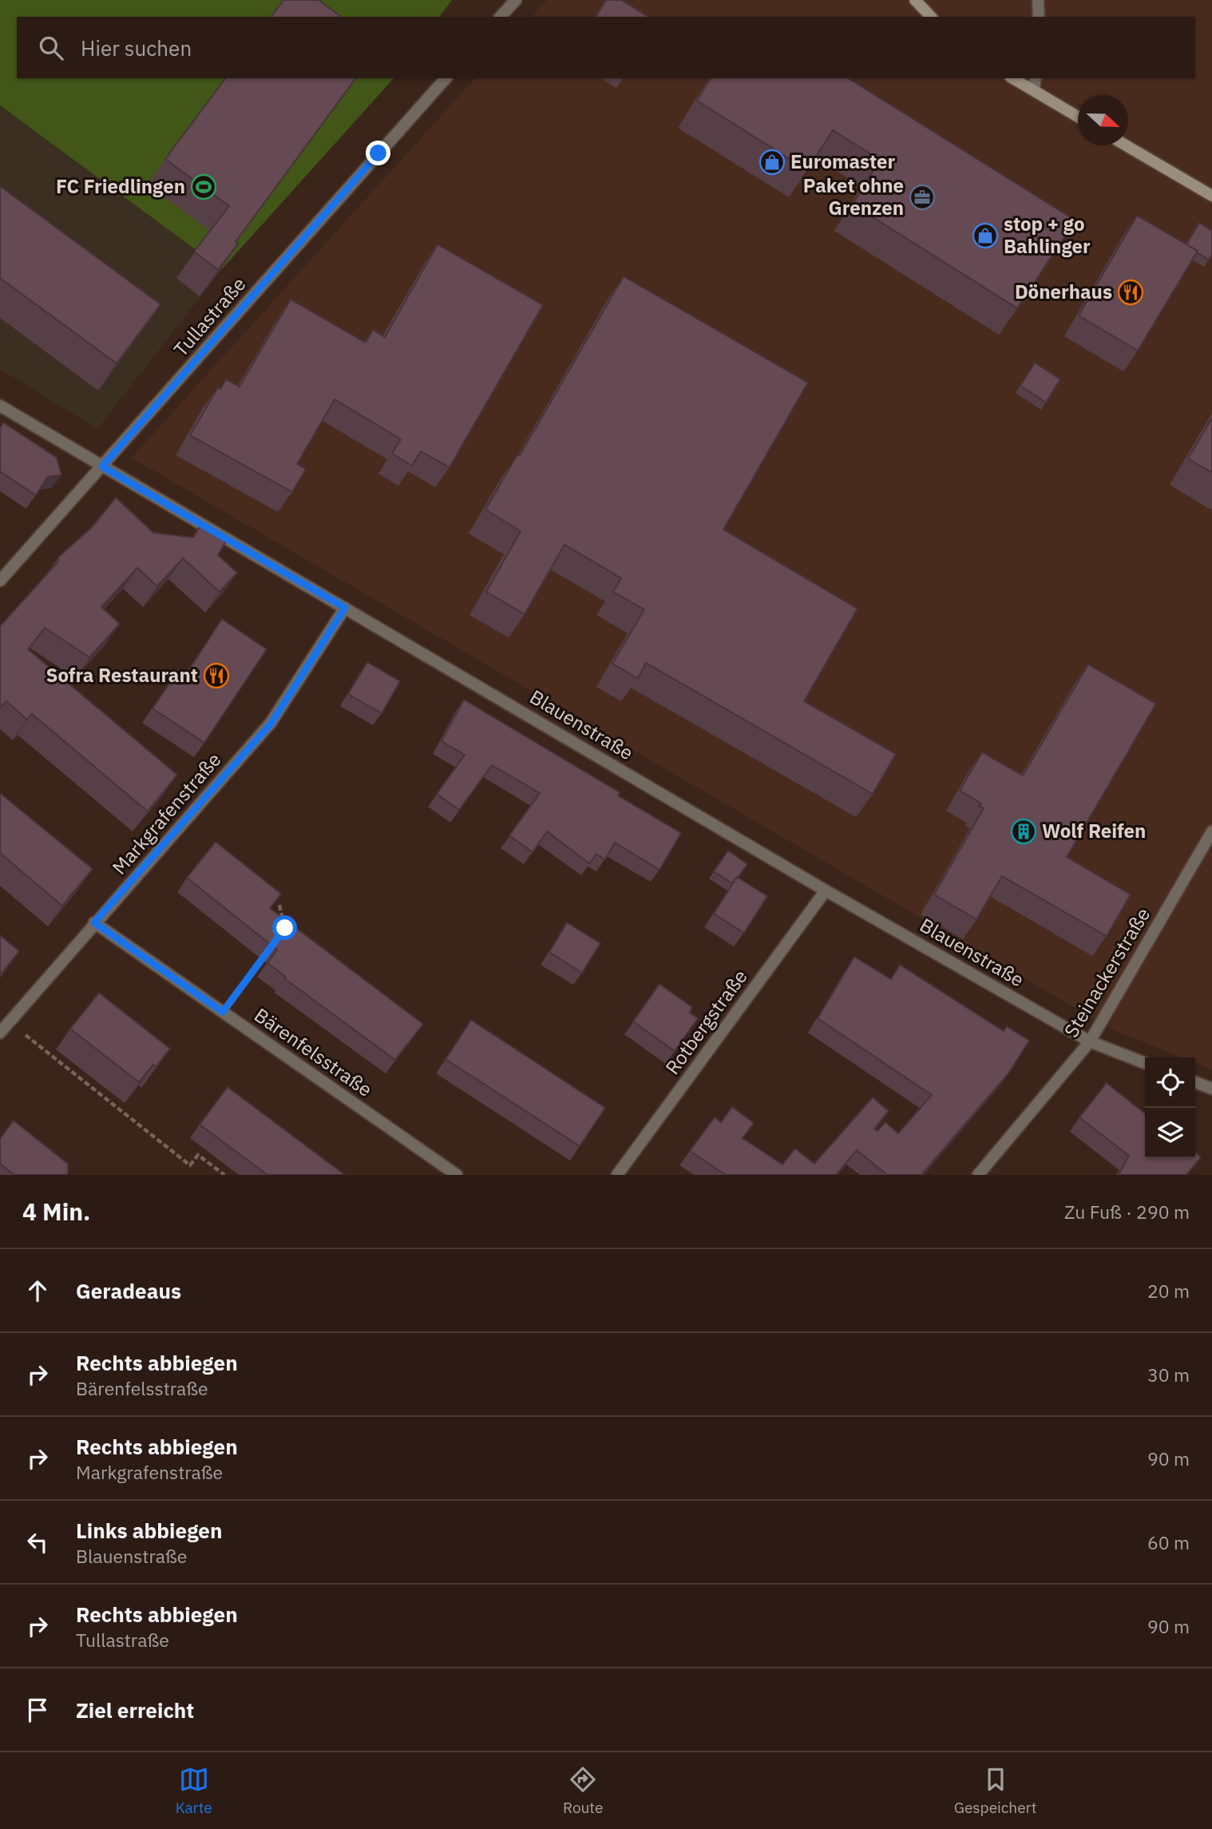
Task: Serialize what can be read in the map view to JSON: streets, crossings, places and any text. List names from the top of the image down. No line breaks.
{"streets":{"street":["Tullastraße","Blauenstraße","Markgrafenstraße","Steinackerstraße","Rotbergstraße","Bärenfelsstraße"]},"crossings":[["Tullastraße","Blauenstraße"],["Blauenstraße","Markgrafenstraße"],["Blauenstraße","Steinackerstraße"],["Blauenstraße","Rotbergstraße"],["Markgrafenstraße","Bärenfelsstraße"]],"places":{"shop":["Euromaster","stop + go Bahlinger"],"sports":["FC Friedlingen"],"office":["Paket ohne Grenzen"],"restaurant":["Dönerhaus","Sofra Restaurant"],"building":["Wolf Reifen"]},"north":"right","page":{"search":"Hier suchen","heading":["4 Min.","Zu Fuß · 290 m"],"list":[["Geradeaus","20 m"],["Rechts abbiegen","Bärenfelsstraße","30 m"],["Rechts abbiegen","Markgrafenstraße","90 m"],["Links abbiegen","Blauenstraße","60 m"],["Rechts abbiegen","Tullastraße","90 m"],"Ziel erreicht"],"nav":["Karte","Route","Gespeichert"]}}
